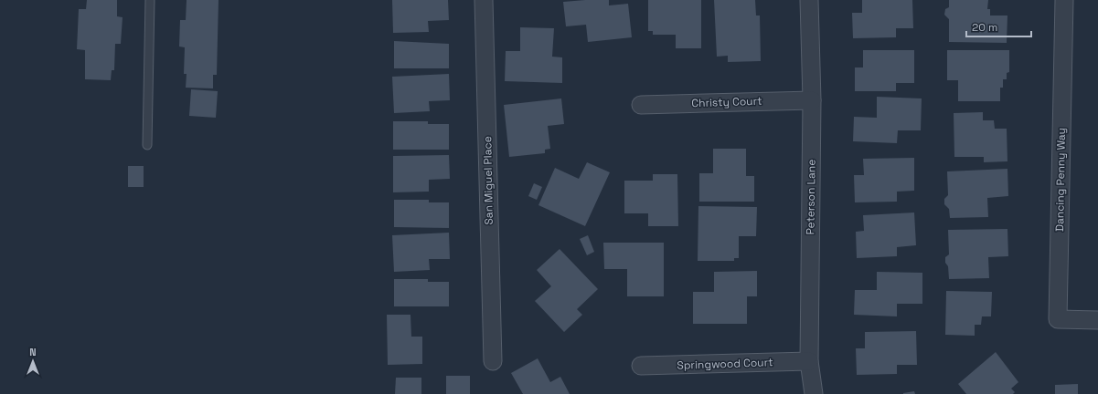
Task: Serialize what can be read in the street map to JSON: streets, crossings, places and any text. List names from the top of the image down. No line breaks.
{"streets":{"street":["Christy Court","Dancing Penny Way","San Miguel Place","Peterson Lane","Springwood Court"]},"crossings":[["Christy Court","Peterson Lane"],["Peterson Lane","Springwood Court"]],"scale_bar":"20 m","north":"top"}
